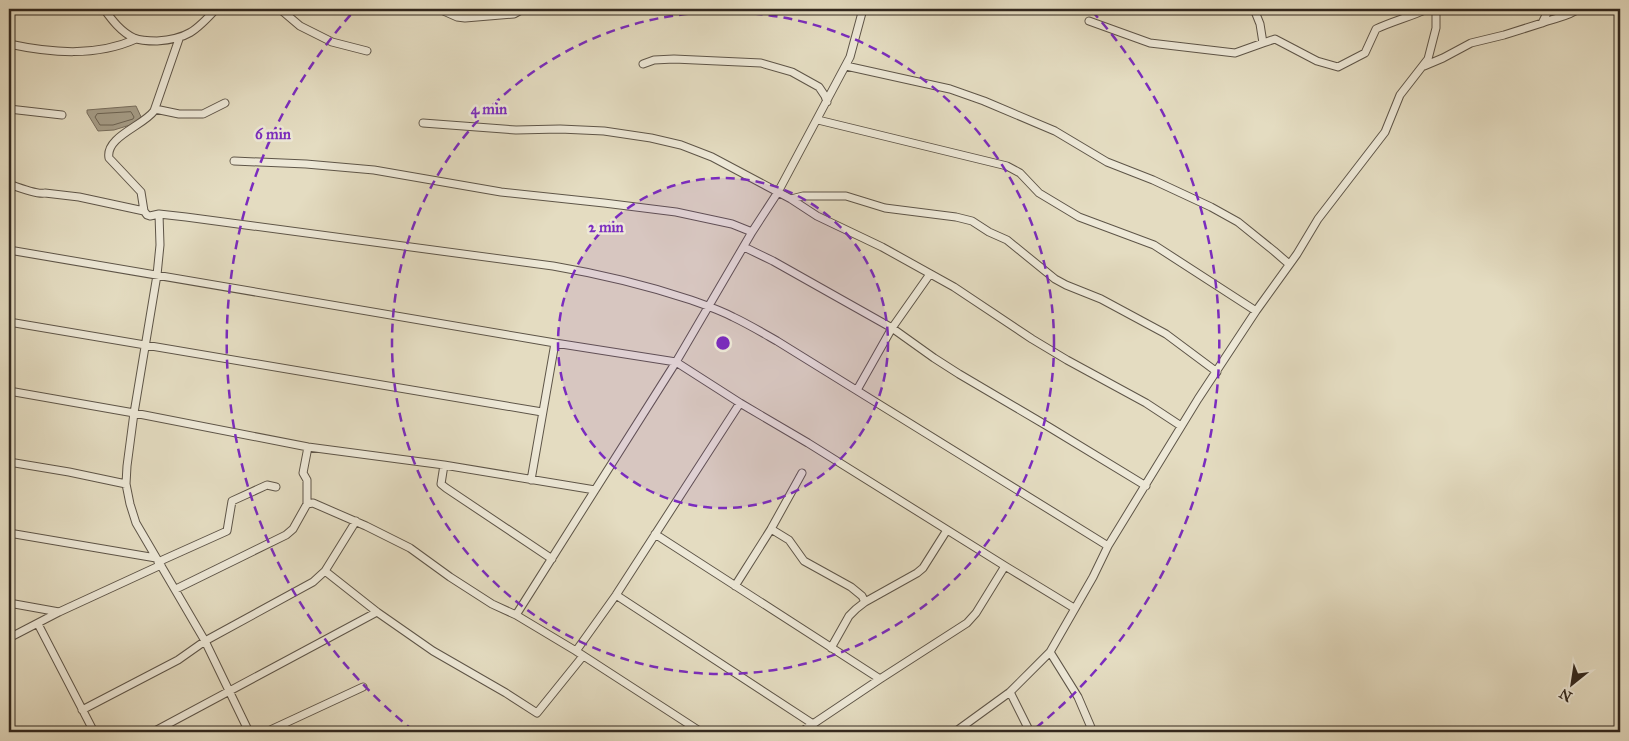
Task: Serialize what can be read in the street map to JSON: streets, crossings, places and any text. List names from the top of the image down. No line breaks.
{"north":"bottom left","rings":["4 min","6 min","2 min"]}
